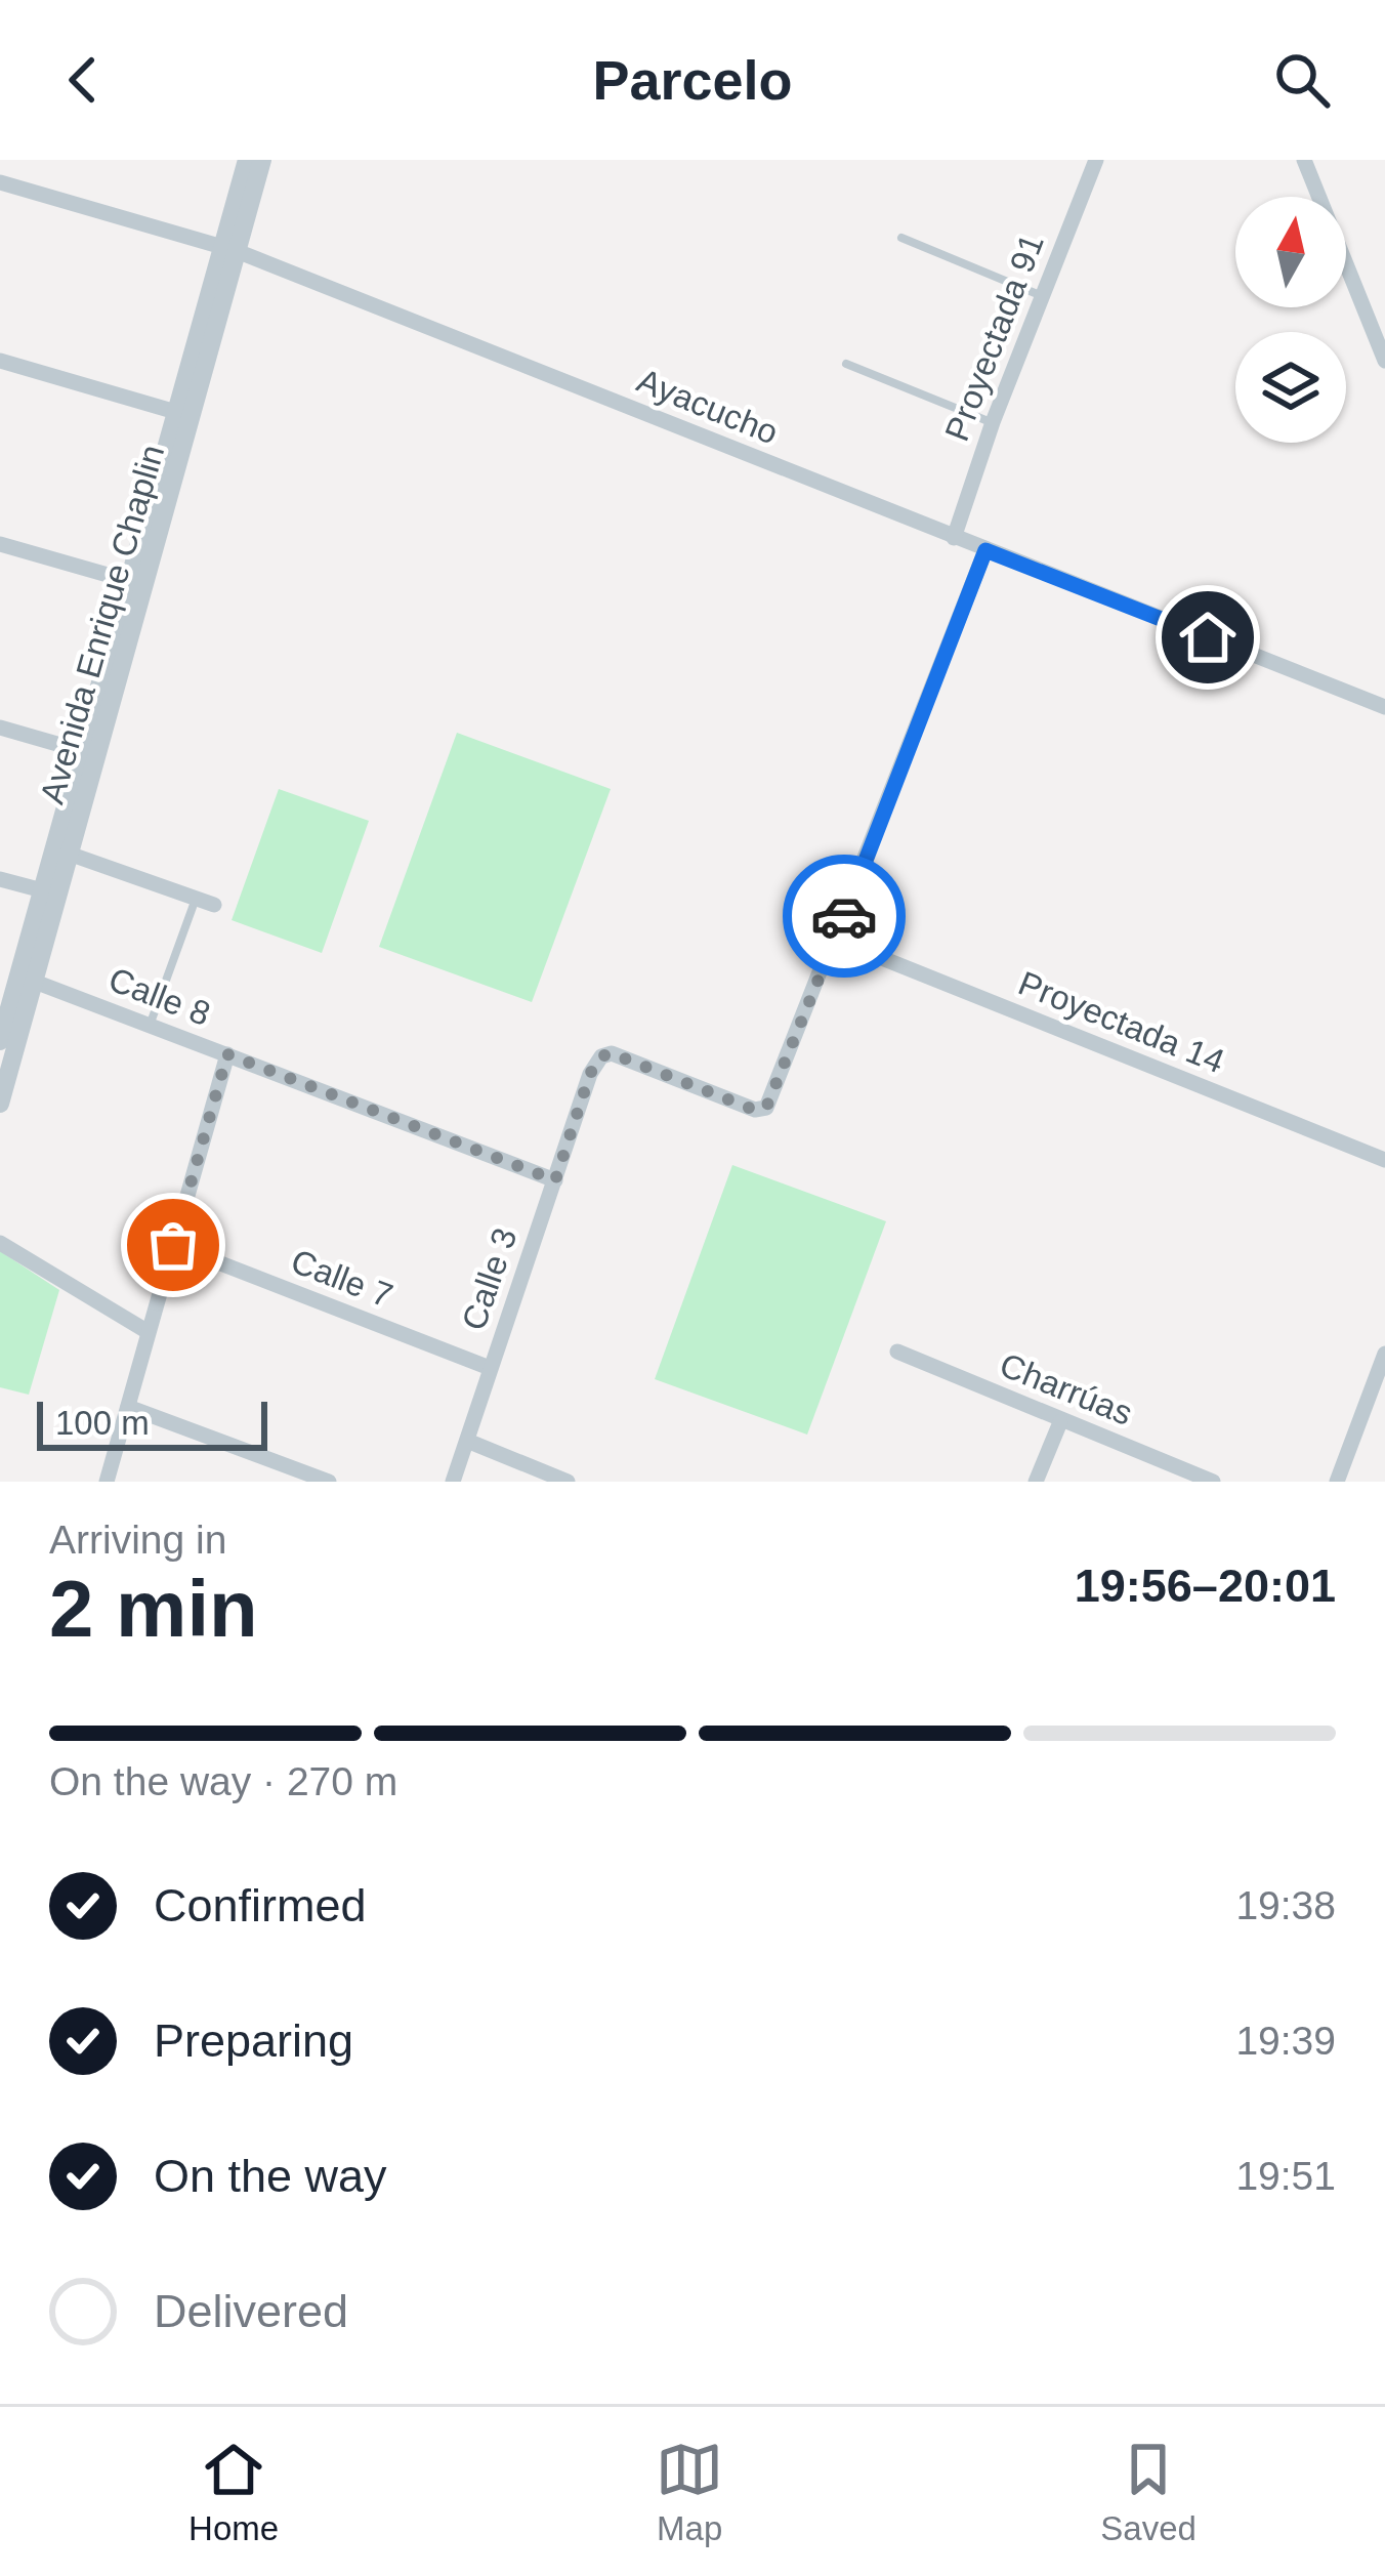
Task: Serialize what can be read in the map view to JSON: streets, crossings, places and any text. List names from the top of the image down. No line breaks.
{"streets":{"street":["Proyectada 91","Ayacucho","Avenida Enrique Chaplin","Calle 8","Proyectada 14","Calle 7","Calle 3","Charrúas"]},"crossings":[["Proyectada 91","Ayacucho"],["Ayacucho","Avenida Enrique Chaplin"],["Avenida Enrique Chaplin","Calle 8"],["Calle 8","Calle 3"],["Proyectada 14","Calle 3"],["Calle 7","Calle 3"]],"scale_bar":"100 m","north":"top","page":{"header":"Parcelo","scale":"100 m","heading":["2 min","Arriving in","19:56–20:01"],"bar":"On the way · 270 m","list":[["Confirmed","19:38"],["Preparing","19:39"],["On the way","19:51"],"Delivered"],"tabs":["Home","Map","Saved"]}}
